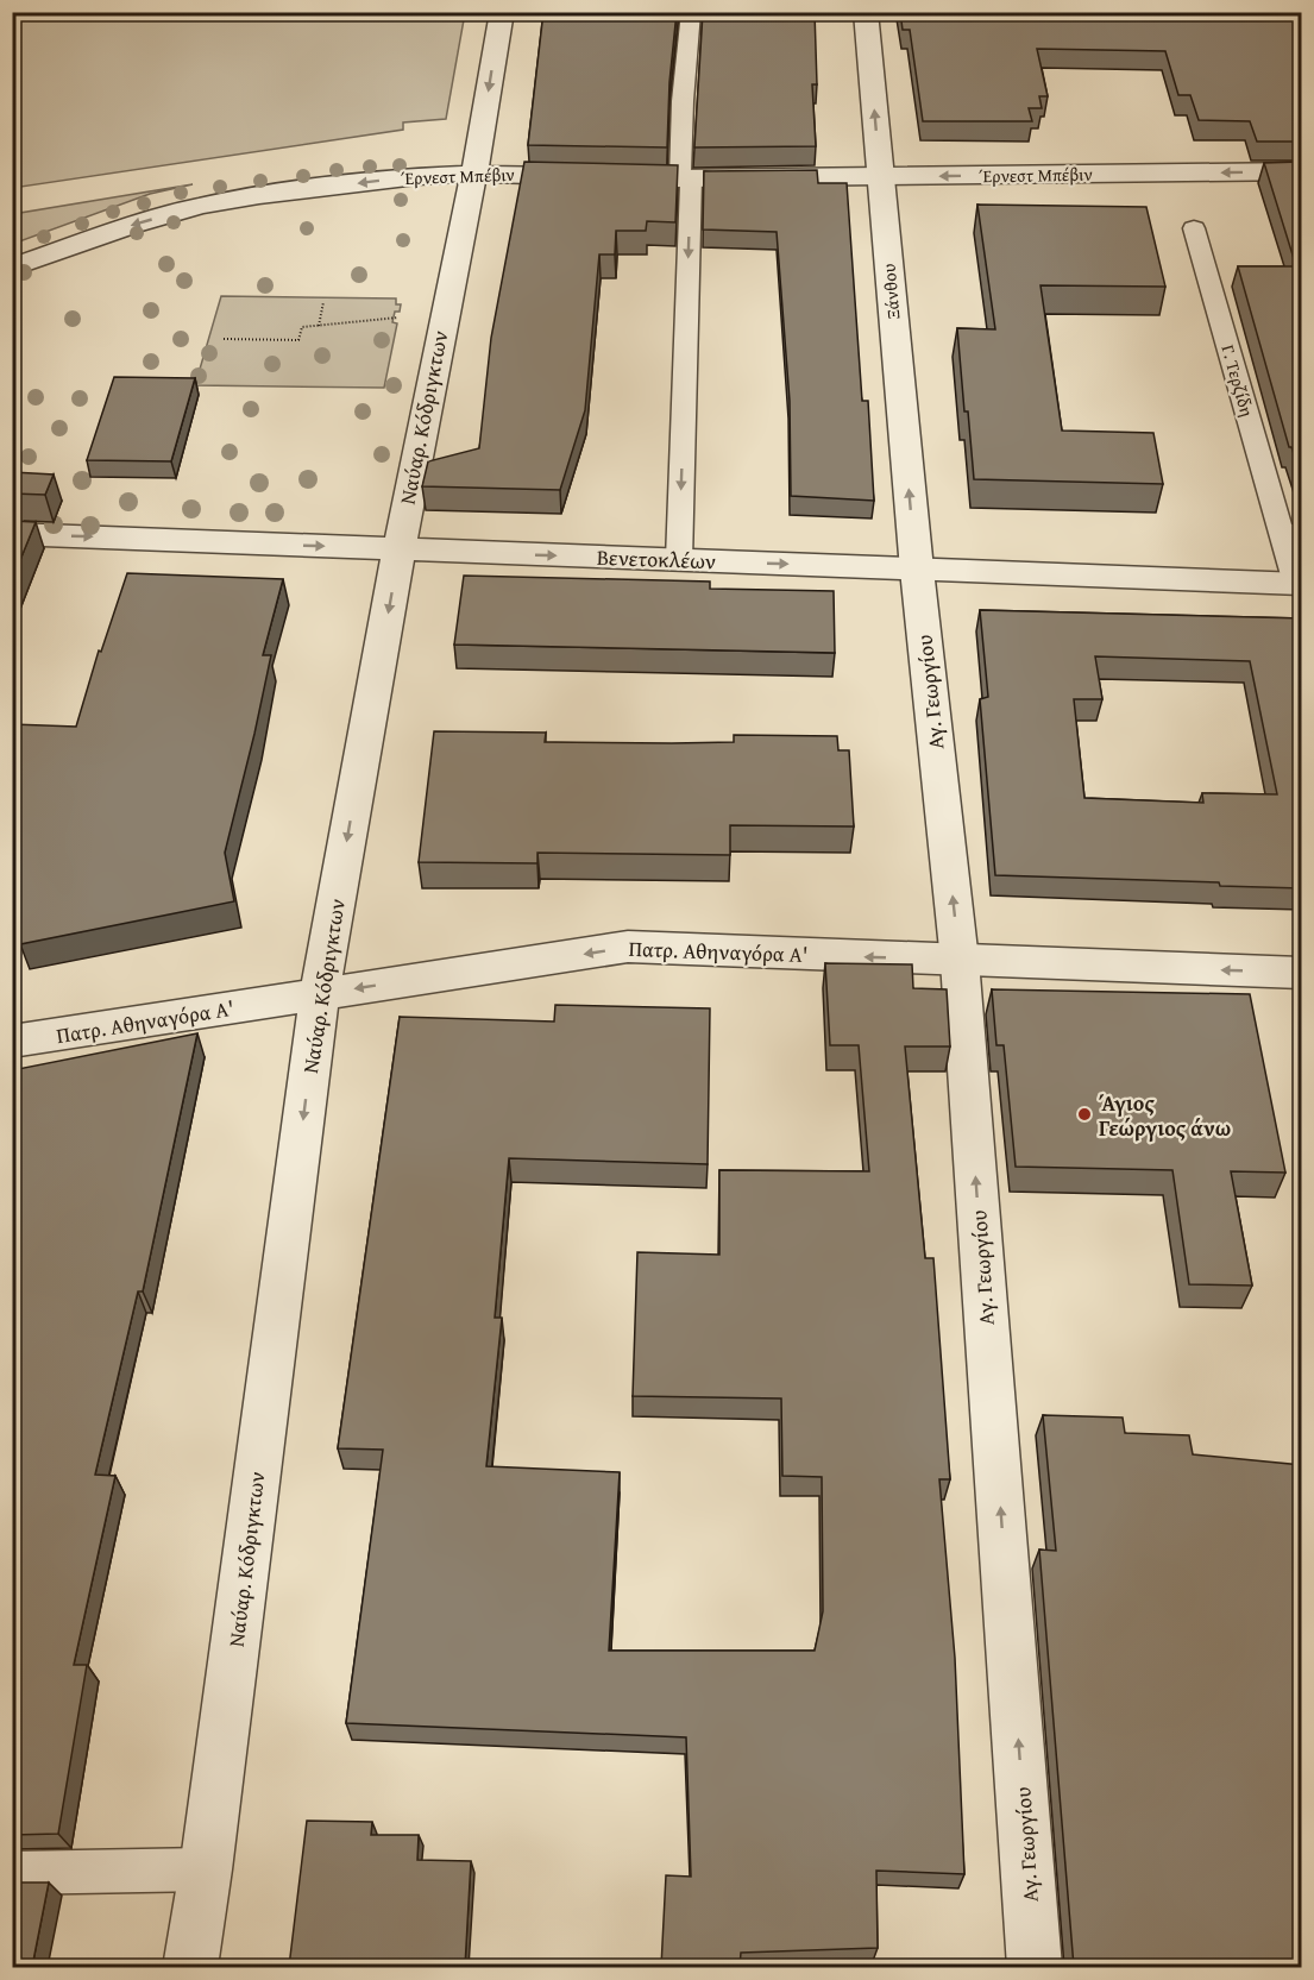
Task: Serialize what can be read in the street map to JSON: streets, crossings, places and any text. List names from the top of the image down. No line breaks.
{"streets":{"street":["Έρνεστ Μπέβιν","Ξάνθου","Ναύαρ. Κόδριγκτων","Βενετοκλέων","Αγ. Γεωργίου","Πατρ. Αθηναγόρα Α'"],"lane":["Γ. Τερζίδη"]},"crossings":[["Έρνεστ Μπέβιν","Ξάνθου"],["Έρνεστ Μπέβιν","Ναύαρ. Κόδριγκτων"],["Ξάνθου","Βενετοκλέων"],["Ξάνθου","Αγ. Γεωργίου"],["Γ. Τερζίδη","Βενετοκλέων"],["Ναύαρ. Κόδριγκτων","Βενετοκλέων"],["Ναύαρ. Κόδριγκτων","Πατρ. Αθηναγόρα Α'"],["Βενετοκλέων","Αγ. Γεωργίου"],["Αγ. Γεωργίου","Πατρ. Αθηναγόρα Α'"]],"one_way":["Έρνεστ Μπέβιν","Ξάνθου","Ναύαρ. Κόδριγκτων","Βενετοκλέων","Αγ. Γεωργίου","Πατρ. Αθηναγόρα Α'"],"places":["Άγιος Γεώργιος άνω"]}
